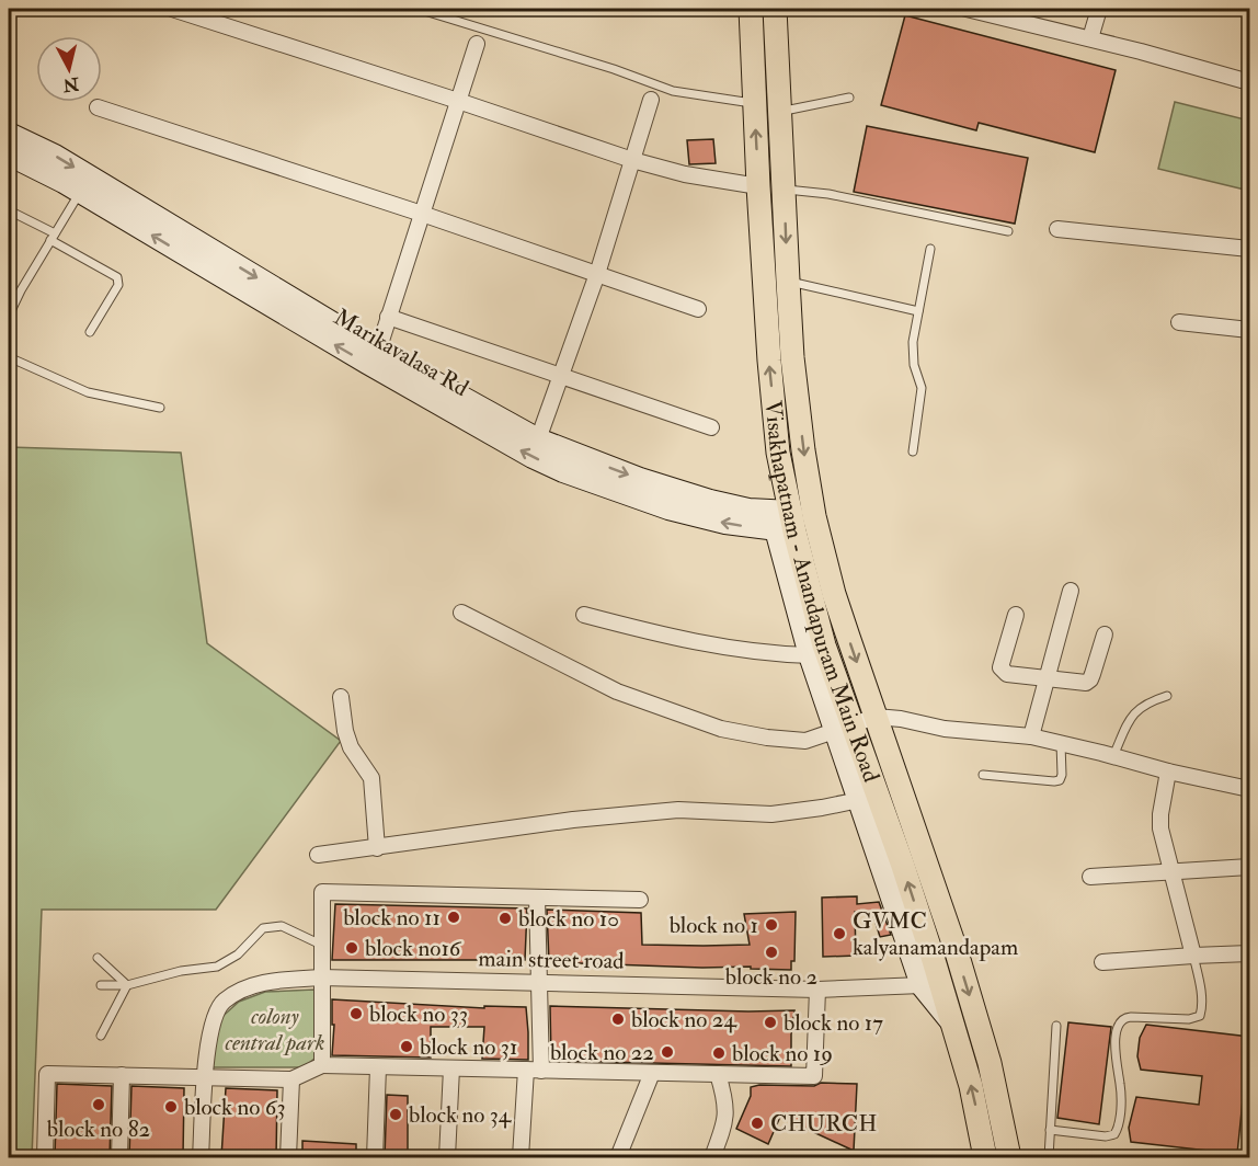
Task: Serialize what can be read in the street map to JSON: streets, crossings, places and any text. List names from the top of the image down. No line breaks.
{"streets":{"main road":["Visakhapatnam - Anandapuram Main Road"],"street":["Marikavalasa Rd","main street road"]},"crossings":[["Marikavalasa Rd","Visakhapatnam - Anandapuram Main Road"]],"parks":["colony central park"],"places":["block no 11","block no 10","block no 1","GVMC kalyanamandapam","block no16","block no 2","block no 33","block no 24","block no 17","block no 31","block no 22","block no 19","block no 82","block no 63","block no 34","CHURCH"],"north":"bottom"}
